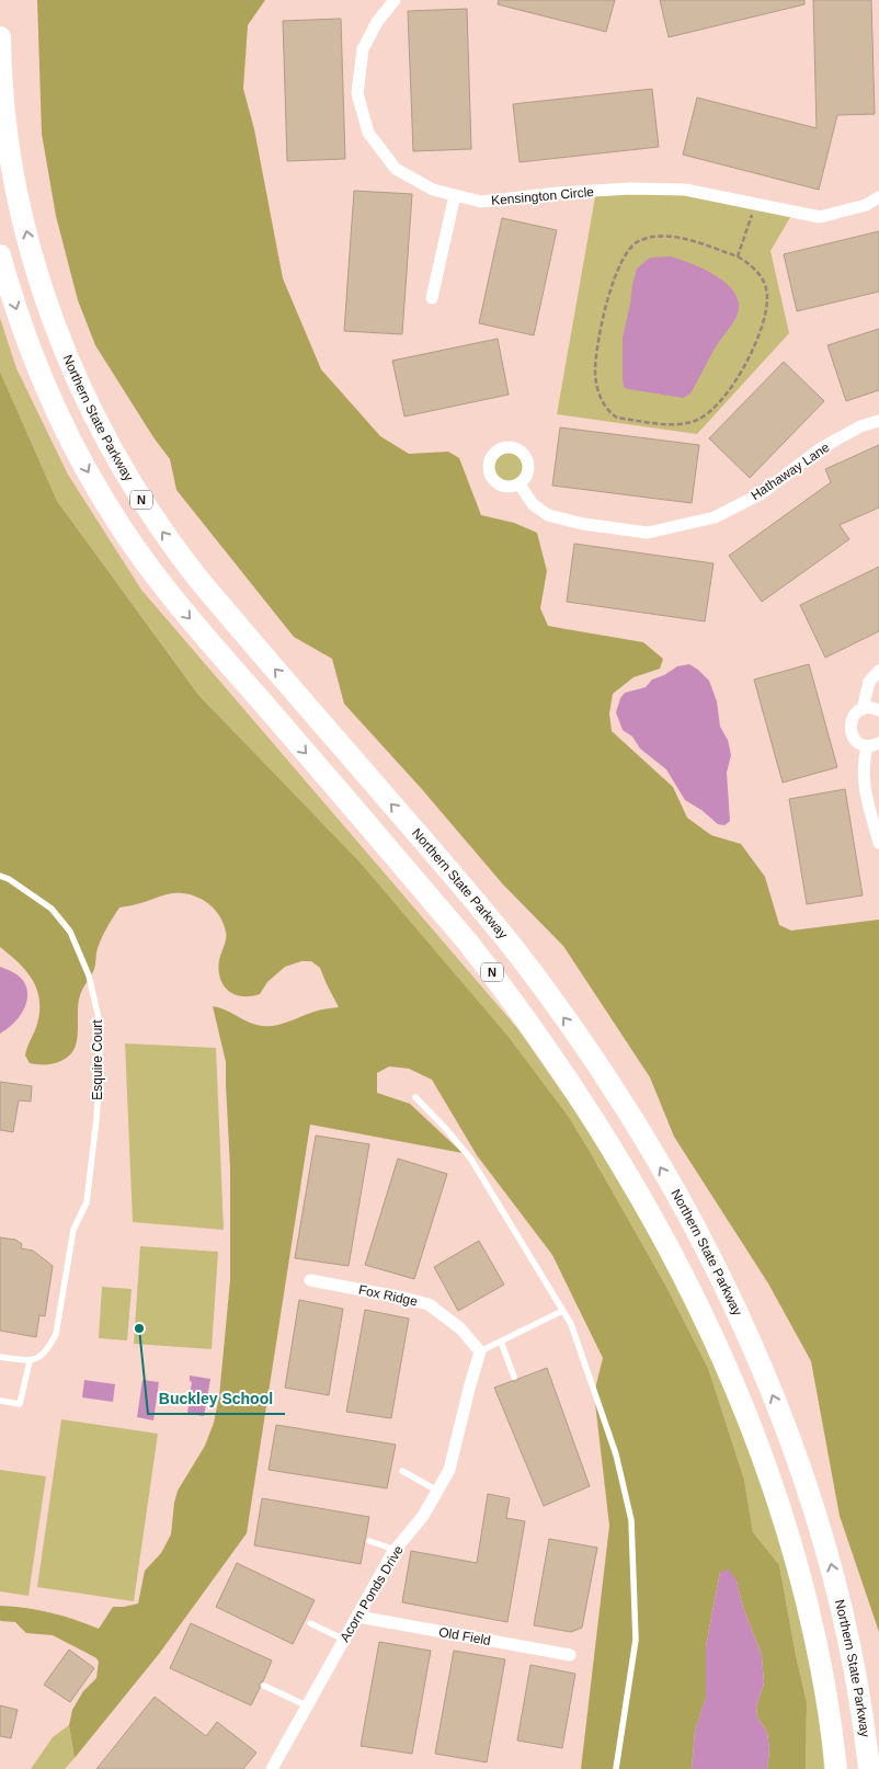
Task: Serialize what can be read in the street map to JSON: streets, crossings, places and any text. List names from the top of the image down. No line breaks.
{"streets":{"highway":["Northern State Parkway","N"],"street":["Kensington Circle","Hathaway Lane","Fox Ridge","Acorn Ponds Drive","Old Field"],"lane":["Esquire Court"]},"crossings":[["Fox Ridge","Acorn Ponds Drive"],["Acorn Ponds Drive","Old Field"]],"places":["Buckley School"]}
